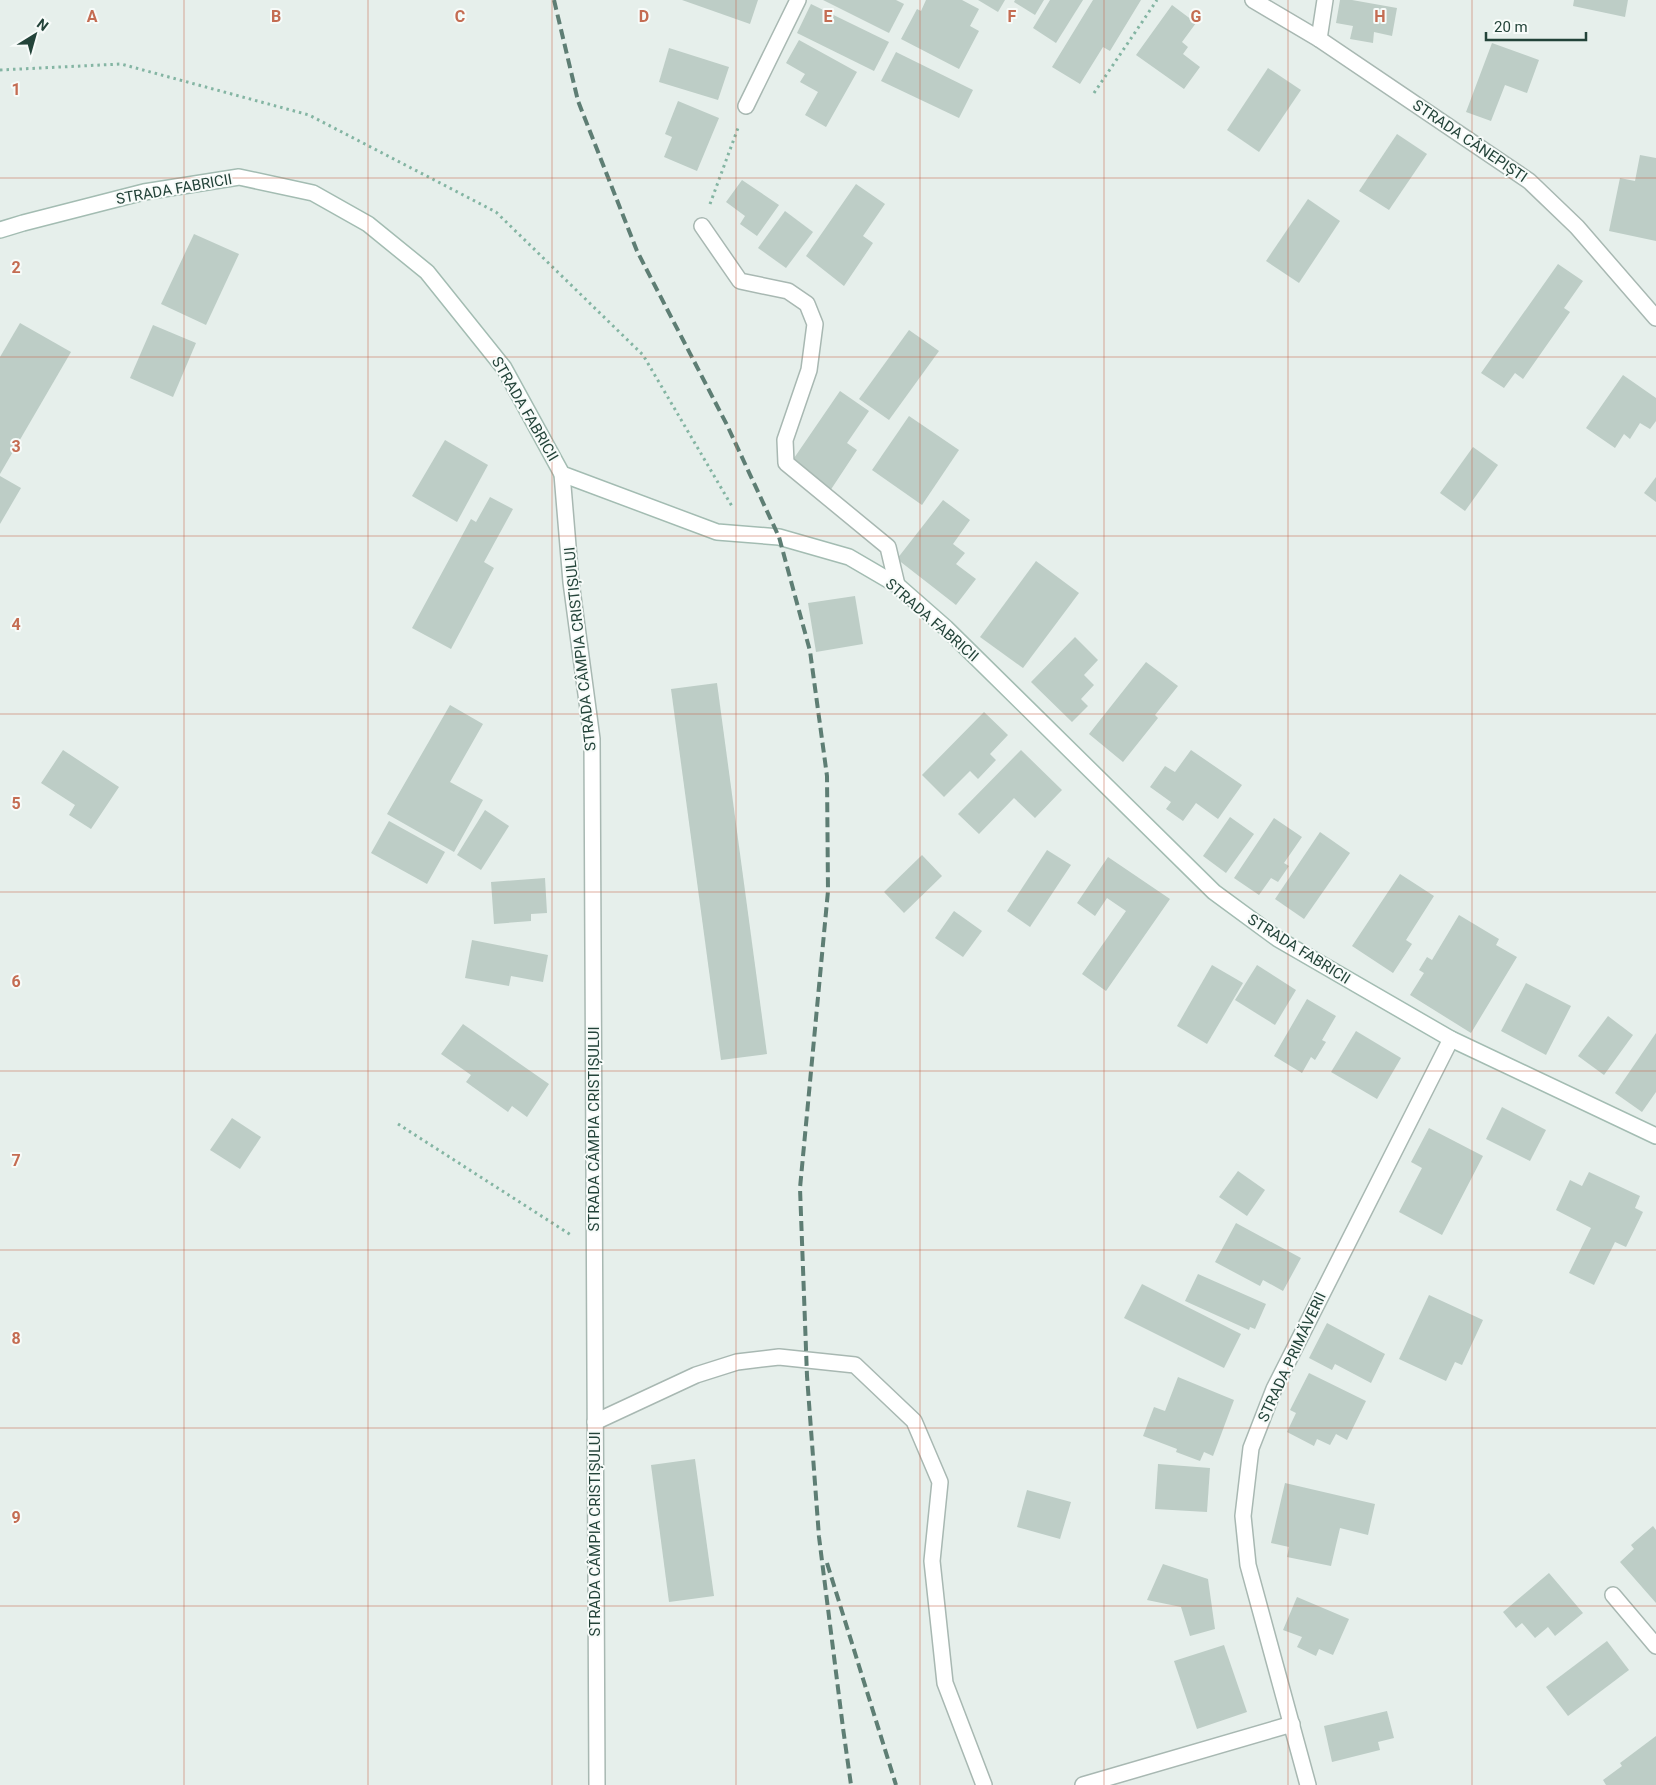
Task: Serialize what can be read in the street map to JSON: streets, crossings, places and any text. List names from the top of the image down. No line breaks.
{"streets":{"street":["STRADA CÂNEPIȘTI","STRADA FABRICII","STRADA CÂMPIA CRISTIȘULUI","STRADA PRIMĂVERII"]},"crossings":[["STRADA FABRICII","STRADA CÂMPIA CRISTIȘULUI"],["STRADA FABRICII","STRADA PRIMĂVERII"]],"scale_bar":"20 m","north":"top right","grid":{"columns":["A","B","C","D","E","F","G","H"],"rows":["1","2","3","4","5","6","7","8","9"]}}
